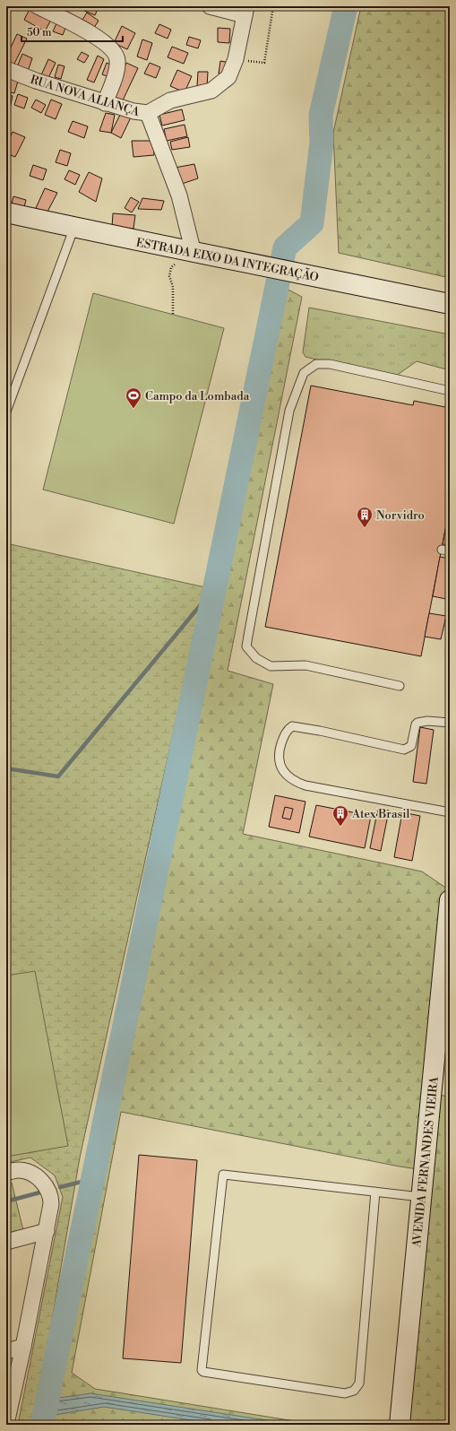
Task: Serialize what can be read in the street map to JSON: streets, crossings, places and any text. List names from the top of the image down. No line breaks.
{"streets":{"main road":["ESTRADA EIXO DA INTEGRAÇÃO","AVENIDA FERNANDES VIEIRA"],"street":["RUA NOVA ALIANÇA"]},"crossings":[["RUA NOVA ALIANÇA","ESTRADA EIXO DA INTEGRAÇÃO"]],"places":{"sports":["Campo da Lombada"],"building":["Norvidro","Atex Brasil"]},"scale_bar":"50 m"}
